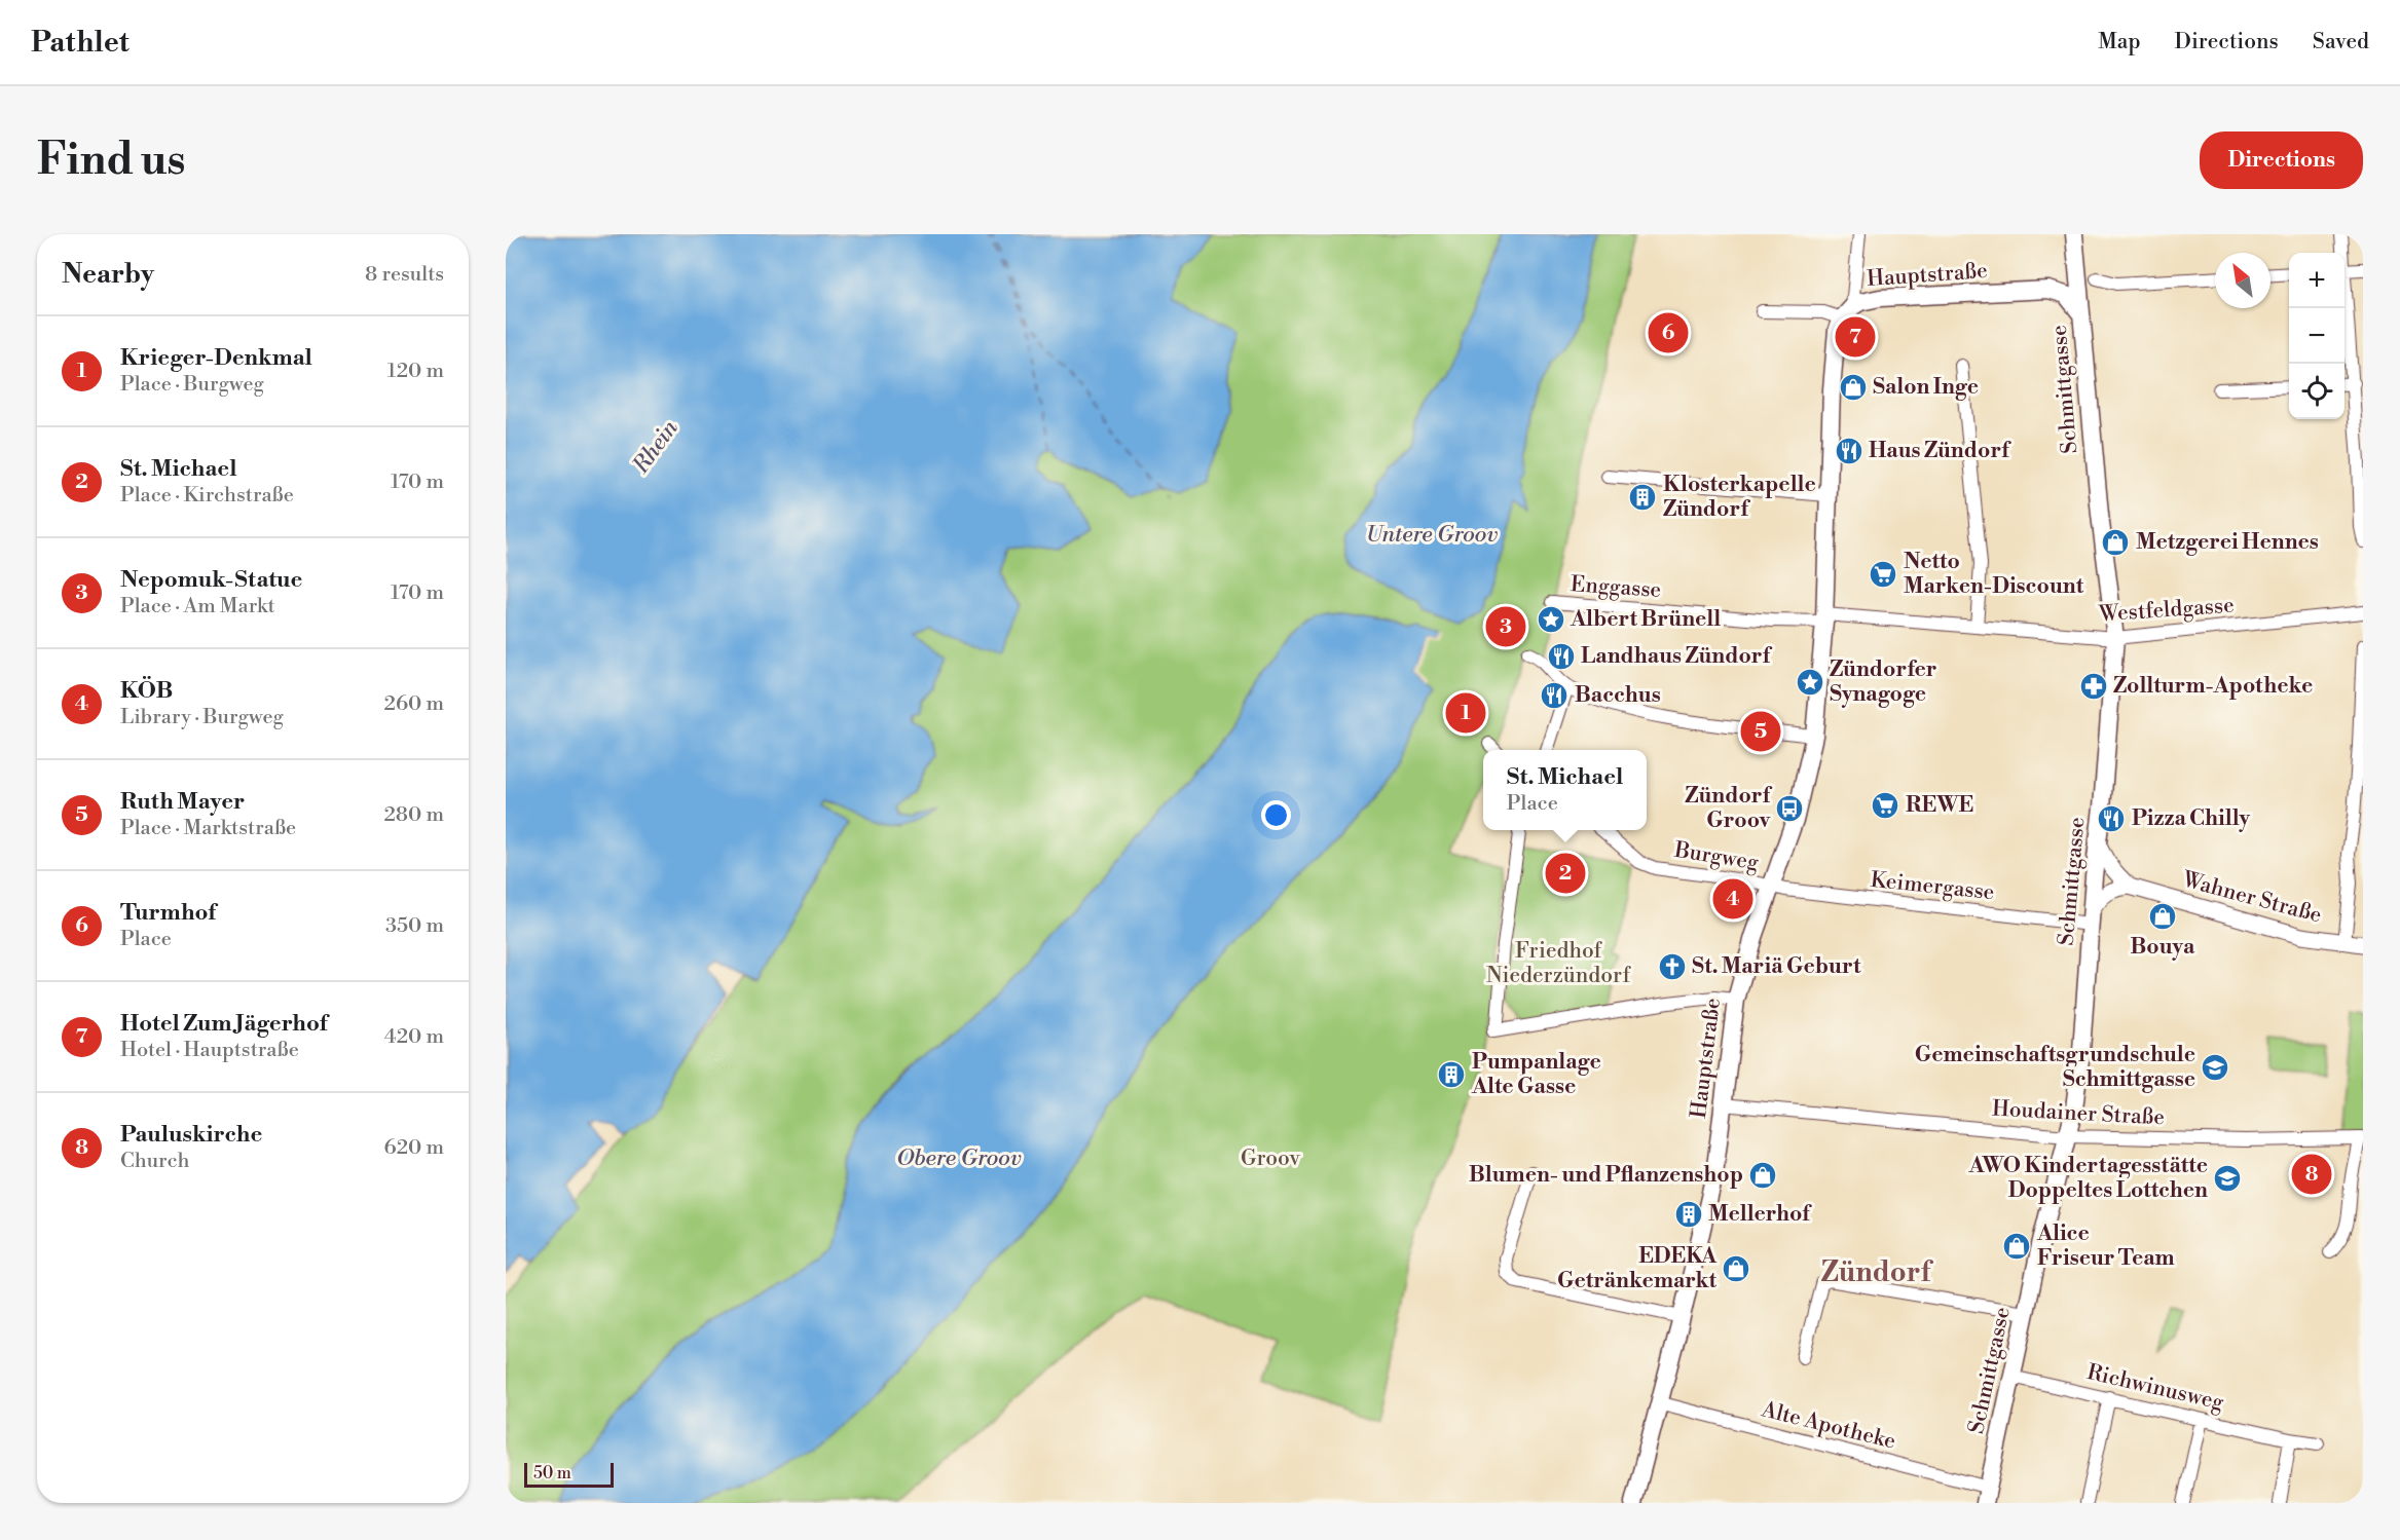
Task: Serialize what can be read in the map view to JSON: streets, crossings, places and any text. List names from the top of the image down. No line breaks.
{"streets":{"main road":["Hauptstraße","Schmittgasse"],"street":["Enggasse","Westfeldgasse","Burgweg","Keimergasse","Wahner Straße","Houdainer Straße","Richwinusweg","Alte Apotheke"]},"crossings":[["Hauptstraße","Enggasse"],["Hauptstraße","Westfeldgasse"],["Hauptstraße","Burgweg"],["Hauptstraße","Keimergasse"],["Hauptstraße","Houdainer Straße"],["Hauptstraße","Alte Apotheke"],["Schmittgasse","Westfeldgasse"],["Schmittgasse","Keimergasse"],["Schmittgasse","Houdainer Straße"],["Schmittgasse","Richwinusweg"],["Schmittgasse","Alte Apotheke"],["Enggasse","Westfeldgasse"],["Burgweg","Keimergasse"]],"districts":["Zündorf"],"water":["Rhein","Untere Groov","Obere Groov"],"parks":["Friedhof Niederzündorf","Groov"],"places":{"shop":["Salon Inge","Metzgerei Hennes","Bouya","Blumen- und Pflanzenshop","Alice Friseur Team","EDEKA Getränkemarkt"],"restaurant":["Haus Zündorf","Landhaus Zündorf","Bacchus","Pizza Chilly"],"building":["Klosterkapelle Zündorf","Pumpanlage Alte Gasse","Mellerhof"],"supermarket":["Netto Marken-Discount","REWE"],"place":["Albert Brünell","Zündorfer Synagoge"],"pharmacy":["Zollturm-Apotheke"],"bus stop":["Zündorf Groov"],"church":["St. Mariä Geburt"],"school or university":["Gemeinschaftsgrundschule Schmittgasse","AWO Kindertagesstätte Doppeltes Lottchen"]},"scale_bar":"50 m","north":"top left","page":{"header":"Pathlet","nav":["Map","Directions","Saved"],"buttons":"Directions","title":"Find us","heading":["Nearby","8 results"],"map_buttons":["+","−"],"pins":["6","7","3","1","5","2","4","8"],"list":[{"mark":"1","name":"Krieger-Denkmal","note":"Place · Burgweg","value":"120 m"},{"mark":"2","name":"St. Michael","note":"Place · Kirchstraße","value":"170 m"},{"mark":"3","name":"Nepomuk-Statue","note":"Place · Am Markt","value":"170 m"},{"mark":"4","name":"KÖB","note":"Library · Burgweg","value":"260 m"},{"mark":"5","name":"Ruth Mayer","note":"Place · Marktstraße","value":"280 m"},{"mark":"6","name":"Turmhof","note":"Place","value":"350 m"},{"mark":"7","name":"Hotel Zum Jägerhof","note":"Hotel · Hauptstraße","value":"420 m"},{"mark":"8","name":"Pauluskirche","note":"Church","value":"620 m"}],"popup":["St. Michael","Place"],"scale":"50 m"}}
